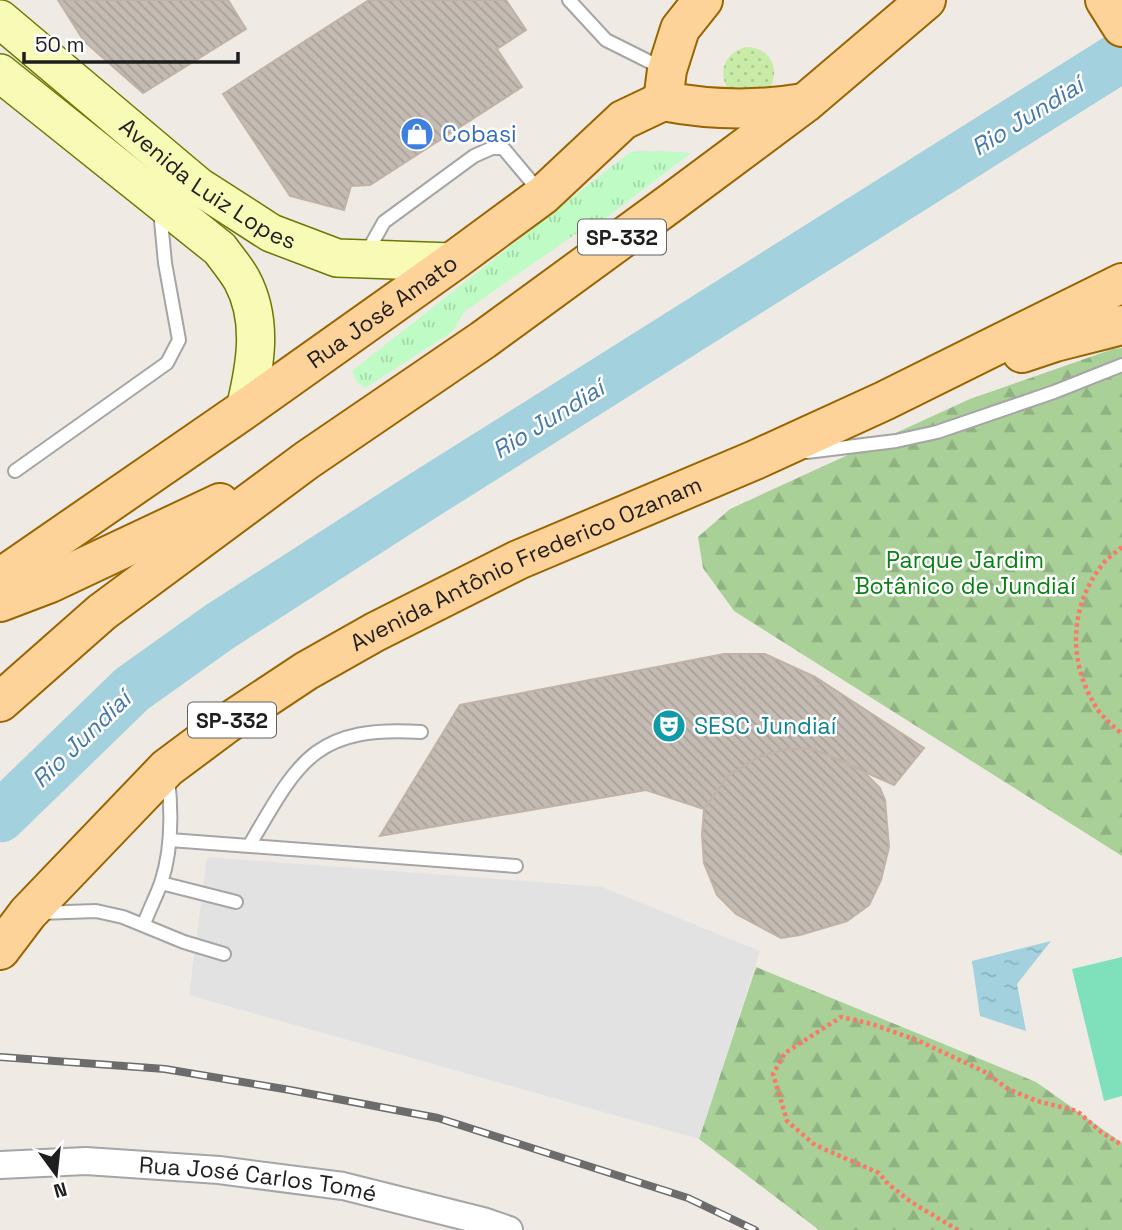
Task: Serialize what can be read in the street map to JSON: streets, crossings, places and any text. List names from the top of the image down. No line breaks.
{"streets":{"main road":["Avenida Luiz Lopes","SP-332","Rua José Amato","Avenida Antônio Frederico Ozanam"],"street":["Rua José Carlos Tomé"]},"crossings":[["Avenida Luiz Lopes","Rua José Amato"]],"water":["Rio Jundiaí"],"parks":["Parque Jardim Botânico de Jundiaí"],"places":{"shop":["Cobasi"],"theatre":["SESC Jundiaí"]},"scale_bar":"50 m","north":"bottom"}
